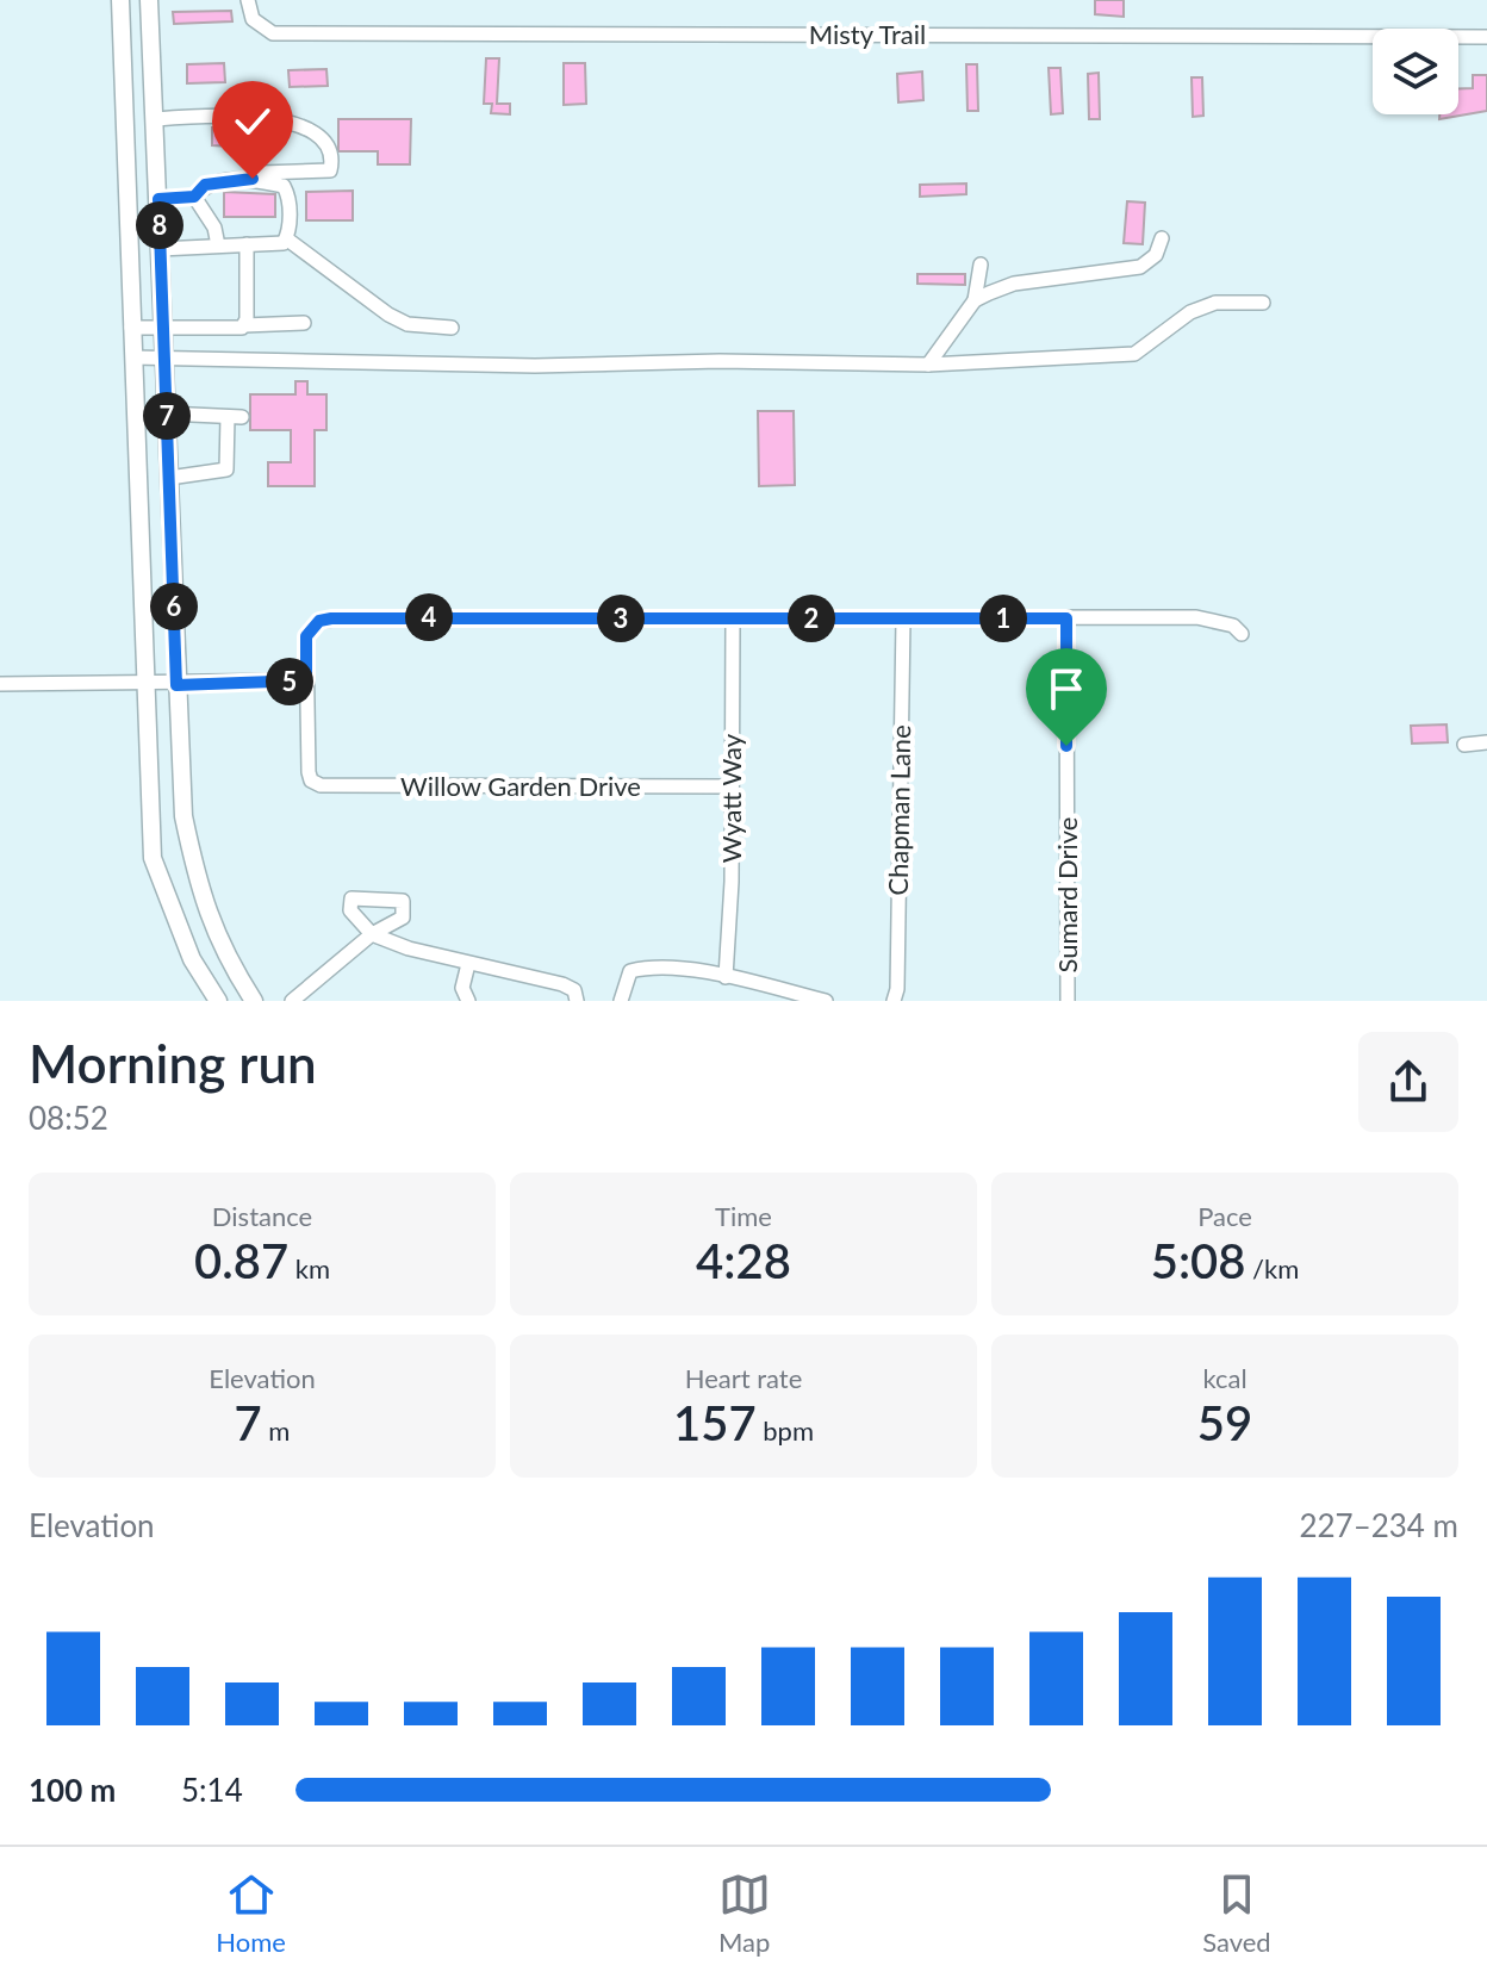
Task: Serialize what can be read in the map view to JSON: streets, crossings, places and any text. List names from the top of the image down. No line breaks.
{"streets":{"street":["Misty Trail","Willow Garden Drive","Wyatt Way","Chapman Lane","Sumard Drive"]},"crossings":[["Willow Garden Drive","Wyatt Way"]],"page":{"pins":["8","7","6","4","1","2","3","5"],"heading":["Morning run","08:52"],"stats":[["Distance","0.87 km"],["Time","4:28"],["Pace","5:08 /km"],["Elevation","7 m"],["Heart rate","157 bpm"],["kcal","59"]],"chart":["Elevation","227–234 m"],"list":[{"name":"100 m","note":"5:14"}],"tabs":["Home","Map","Saved"]}}
